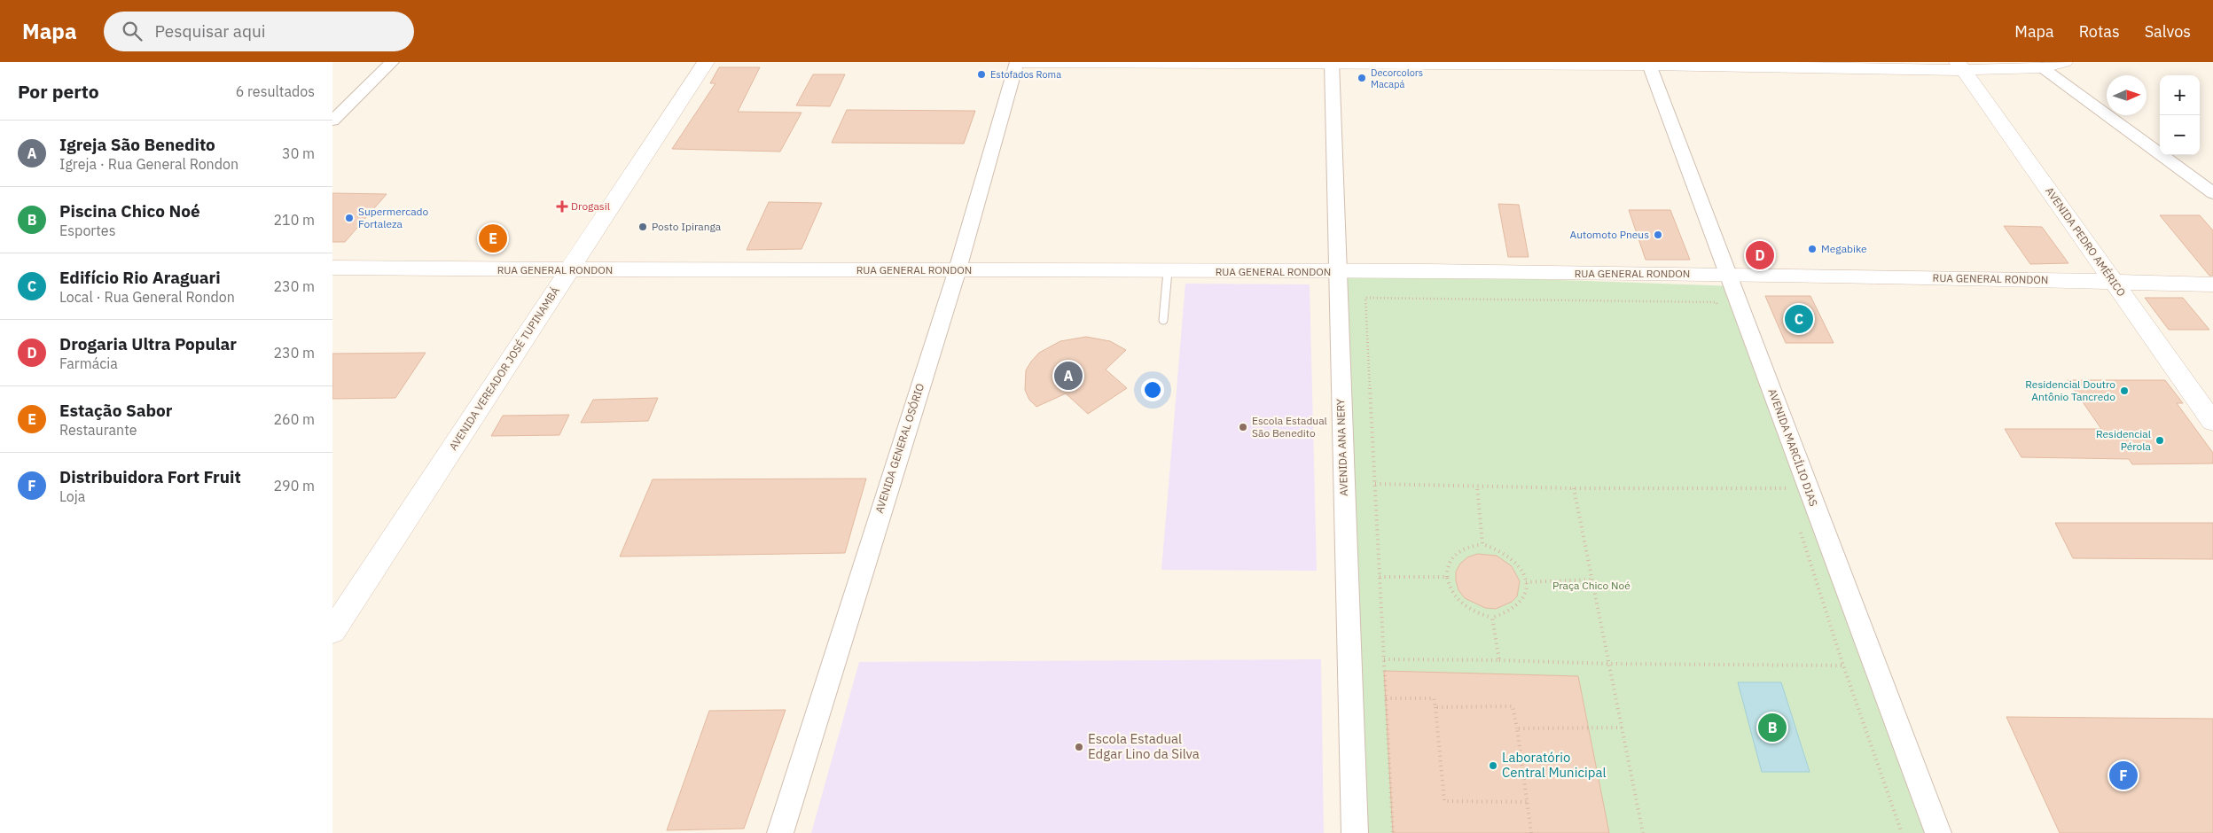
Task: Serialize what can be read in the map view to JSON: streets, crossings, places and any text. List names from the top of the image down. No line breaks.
{"streets":{"main road":["AVENIDA PEDRO AMÉRICO","RUA GENERAL RONDON","AVENIDA VEREADOR JOSÉ TUPINAMBÁ"],"street":["AVENIDA ANA NERY","AVENIDA MARCÍLIO DIAS","AVENIDA GENERAL OSÓRIO"]},"crossings":[["AVENIDA PEDRO AMÉRICO","RUA GENERAL RONDON"],["RUA GENERAL RONDON","AVENIDA VEREADOR JOSÉ TUPINAMBÁ"],["RUA GENERAL RONDON","AVENIDA ANA NERY"],["RUA GENERAL RONDON","AVENIDA MARCÍLIO DIAS"],["RUA GENERAL RONDON","AVENIDA GENERAL OSÓRIO"]],"parks":["Praça Chico Noé"],"places":{"other":["Estofados Roma","Decorcolors Macapá","Supermercado Fortaleza","Posto Ipiranga","Automoto Pneus","Megabike","Residencial Doutro Antônio Tancredo","Escola Estadual São Benedito","Residencial Pérola","Escola Estadual Edgar Lino da Silva","Laboratório Central Municipal"],"health":["Drogasil"]},"north":"right","page":{"header":"Mapa","search":"Pesquisar aqui","nav":["Mapa","Rotas","Salvos"],"heading":["Por perto","6 resultados"],"map_buttons":["+","−"],"list":[{"mark":"A","name":"Igreja São Benedito","note":"Igreja · Rua General Rondon","value":"30 m"},{"mark":"B","name":"Piscina Chico Noé","note":"Esportes","value":"210 m"},{"mark":"C","name":"Edifício Rio Araguari","note":"Local · Rua General Rondon","value":"230 m"},{"mark":"D","name":"Drogaria Ultra Popular","note":"Farmácia","value":"230 m"},{"mark":"E","name":"Estação Sabor","note":"Restaurante","value":"260 m"},{"mark":"F","name":"Distribuidora Fort Fruit","note":"Loja","value":"290 m"}],"pins":["E","D","C","A","B","F"]}}
